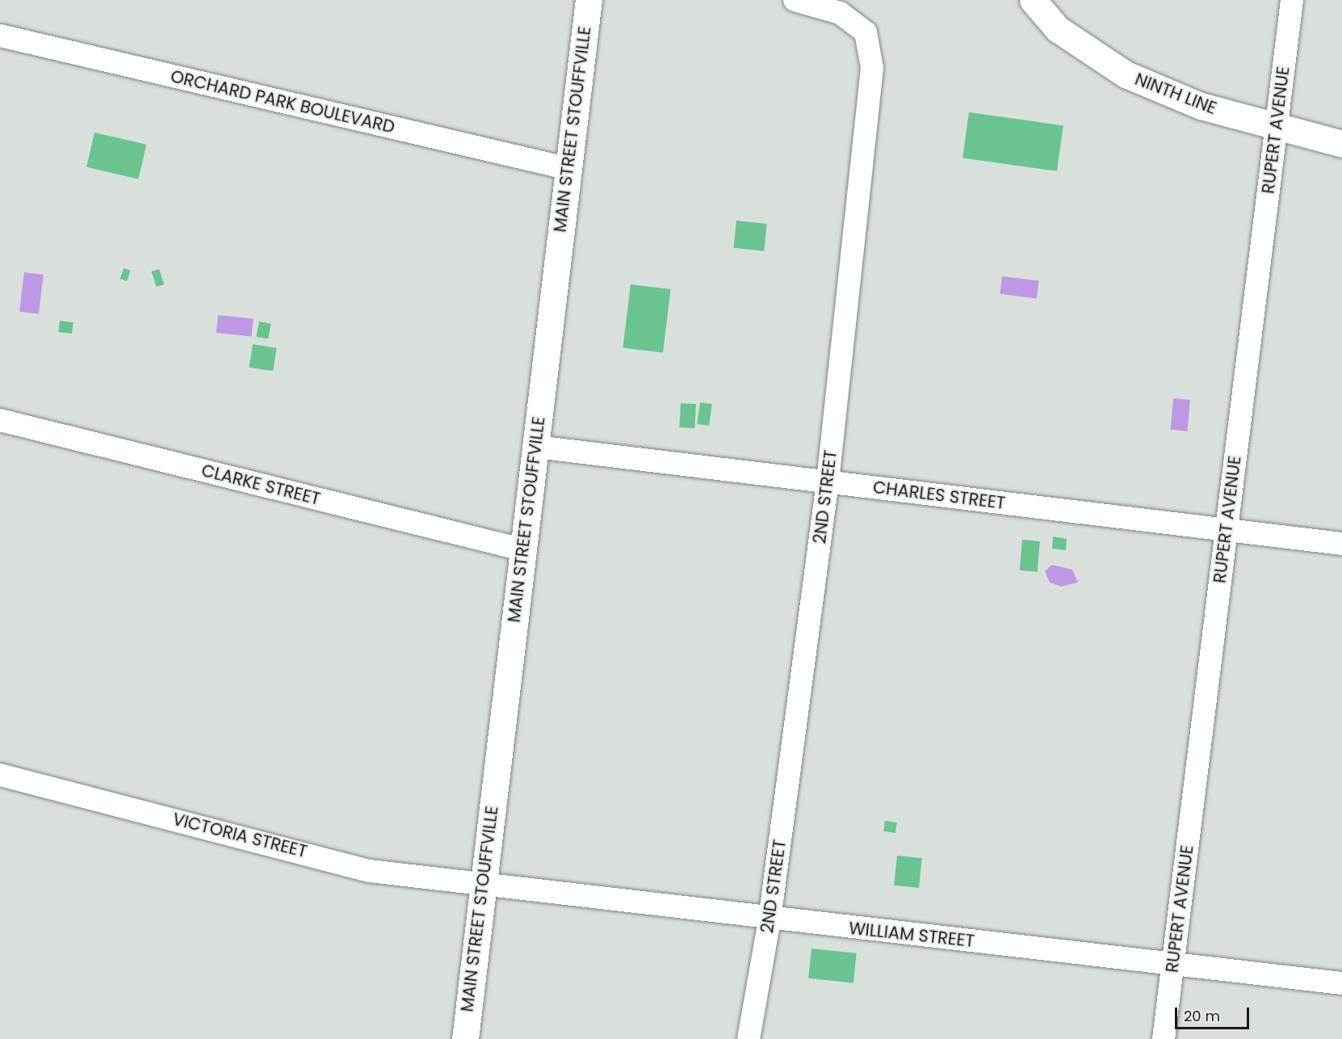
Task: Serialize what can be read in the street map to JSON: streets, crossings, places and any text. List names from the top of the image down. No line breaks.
{"streets":{"main road":["NINTH LINE","MAIN STREET STOUFFVILLE"],"street":["ORCHARD PARK BOULEVARD","RUPERT AVENUE","CLARKE STREET","CHARLES STREET","2ND STREET","VICTORIA STREET","WILLIAM STREET"]},"crossings":[["NINTH LINE","RUPERT AVENUE"],["ORCHARD PARK BOULEVARD","MAIN STREET STOUFFVILLE"],["MAIN STREET STOUFFVILLE","CLARKE STREET"],["MAIN STREET STOUFFVILLE","CHARLES STREET"],["MAIN STREET STOUFFVILLE","VICTORIA STREET"],["MAIN STREET STOUFFVILLE","WILLIAM STREET"],["RUPERT AVENUE","CHARLES STREET"],["RUPERT AVENUE","WILLIAM STREET"],["CHARLES STREET","2ND STREET"],["2ND STREET","WILLIAM STREET"],["VICTORIA STREET","WILLIAM STREET"]],"scale_bar":"20 m"}
